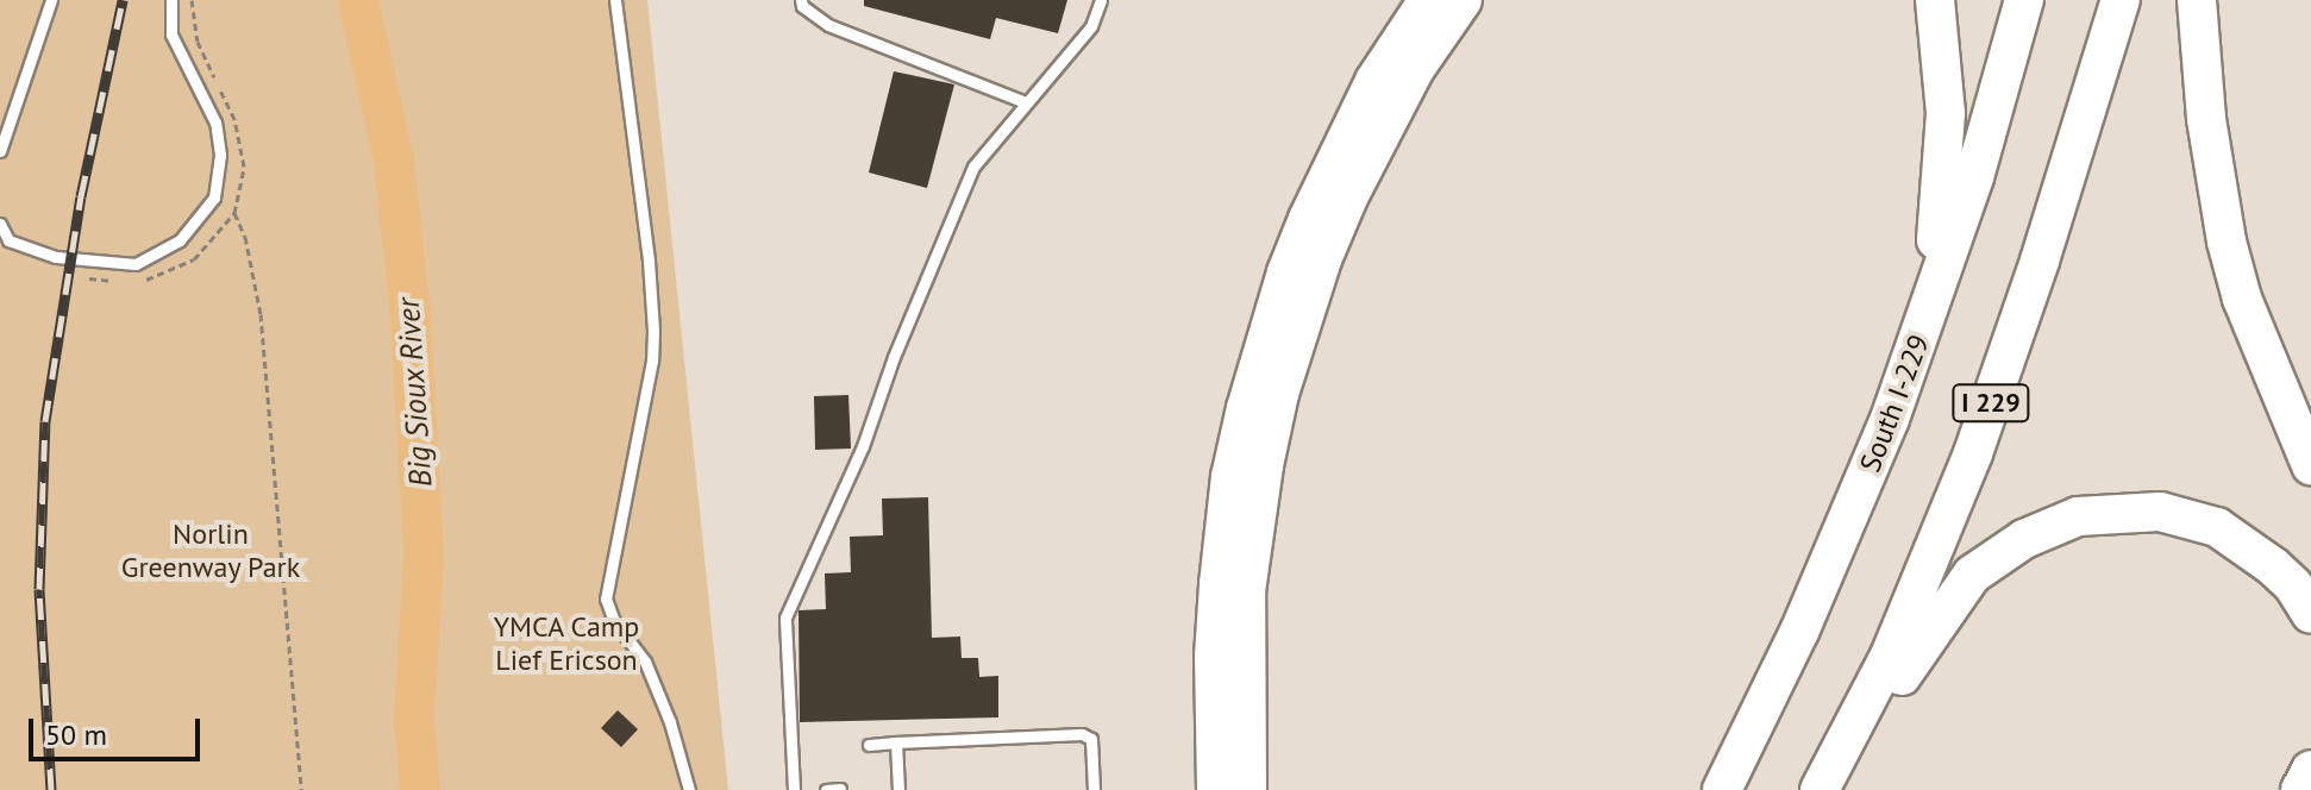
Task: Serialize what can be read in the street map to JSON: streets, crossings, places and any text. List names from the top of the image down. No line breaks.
{"streets":{"highway":["South I-229","I 229"]},"water":["Big Sioux River"],"parks":["Norlin Greenway Park","YMCA Camp Lief Ericson"],"scale_bar":"50 m"}
